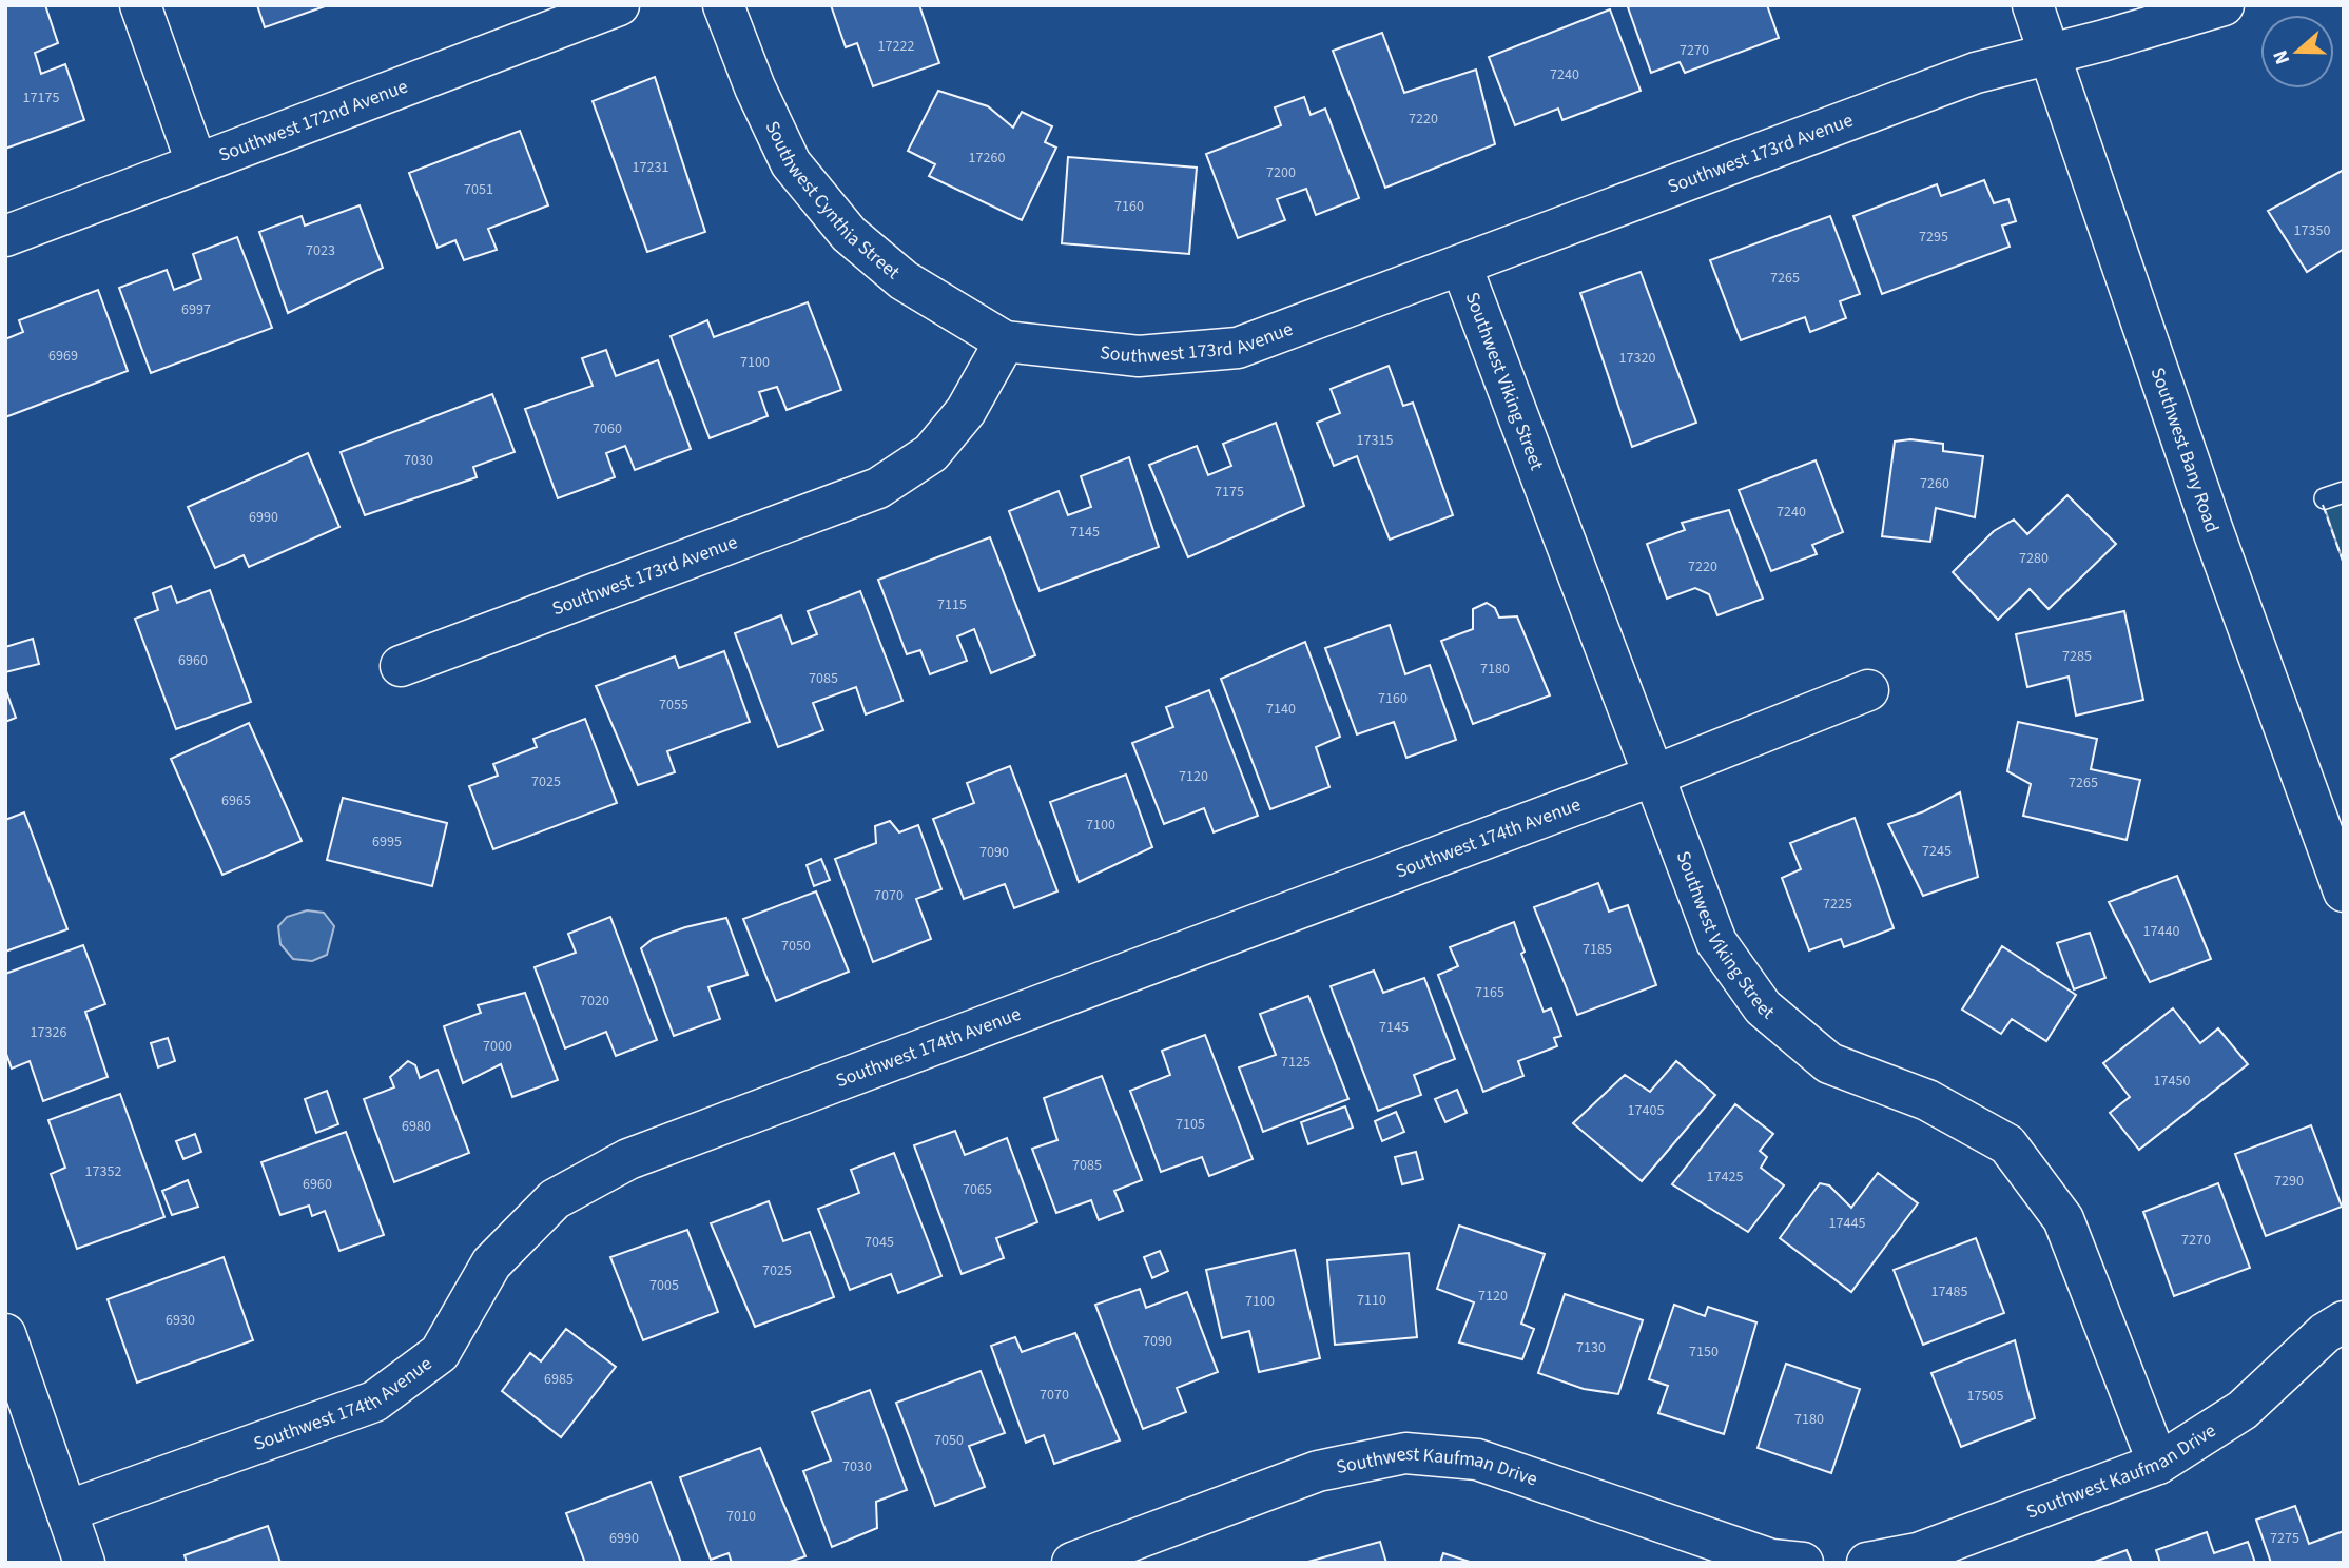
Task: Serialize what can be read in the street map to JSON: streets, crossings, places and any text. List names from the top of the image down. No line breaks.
{"streets":{"street":["Southwest 172nd Avenue","Southwest 173rd Avenue","Southwest Cynthia Street","Southwest Viking Street","Southwest Bany Road","Southwest 174th Avenue","Southwest Kaufman Drive"]},"crossings":[["Southwest 173rd Avenue","Southwest Cynthia Street"],["Southwest 173rd Avenue","Southwest Viking Street"],["Southwest 173rd Avenue","Southwest Bany Road"],["Southwest Viking Street","Southwest 174th Avenue"],["Southwest Viking Street","Southwest Kaufman Drive"]],"house_numbers":["17222","7270","7240","17175","7220","17260","17231","7200","7051","7160","17350","7295","7023","7265","6997","6969","17320","7100","7060","17315","7030","7260","7175","7240","6990","7145","7280","7220","7115","7285","6960","7180","7085","7160","7055","7140","7120","7025","7265","6965","7100","6995","7245","7090","7070","7225","17440","7050","7185","7165","7020","7145","17326","7000","7125","17450","17405","7105","6980","7085","17352","17425","7290","6960","7065","17445","7270","7045","7025","7005","17485","7120","7110","7100","6930","7090","7130","7150","6985","7070","17505","7180","7050","7030","7010","6990","7275"],"north":"left"}
